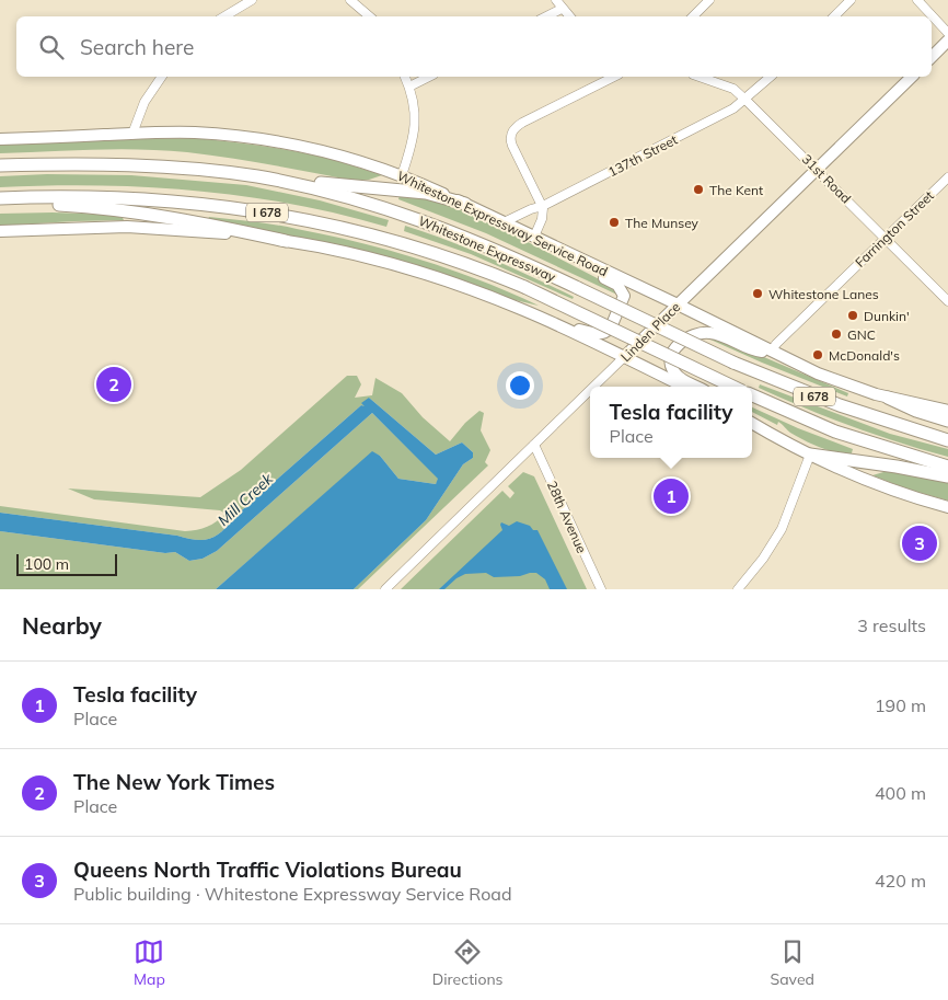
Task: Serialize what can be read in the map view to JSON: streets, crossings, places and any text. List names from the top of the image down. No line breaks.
{"streets":{"highway":["I 678","Whitestone Expressway"],"main road":["Whitestone Expressway Service Road","Linden Place"],"street":["137th Street","31st Road","Farrington Street","28th Avenue"]},"crossings":[["137th Street","31st Road"],["137th Street","Whitestone Expressway Service Road"],["31st Road","Farrington Street"],["31st Road","Linden Place"],["Whitestone Expressway Service Road","Farrington Street"],["Whitestone Expressway Service Road","Linden Place"],["Linden Place","28th Avenue"]],"water":["Mill Creek"],"places":["The Kent","The Munsey","Whitestone Lanes","Dunkin'","GNC","McDonald's"],"scale_bar":"100 m","page":{"search":"Search here","pins":["2","1","3"],"popup":["Tesla facility","Place"],"scale":"100 m","heading":["Nearby","3 results"],"list":[{"mark":"1","name":"Tesla facility","note":"Place","value":"190 m"},{"mark":"2","name":"The New York Times","note":"Place","value":"400 m"},{"mark":"3","name":"Queens North Traffic Violations Bureau","note":"Public building · Whitestone Expressway Service Road","value":"420 m"}],"nav":["Map","Directions","Saved"]}}
